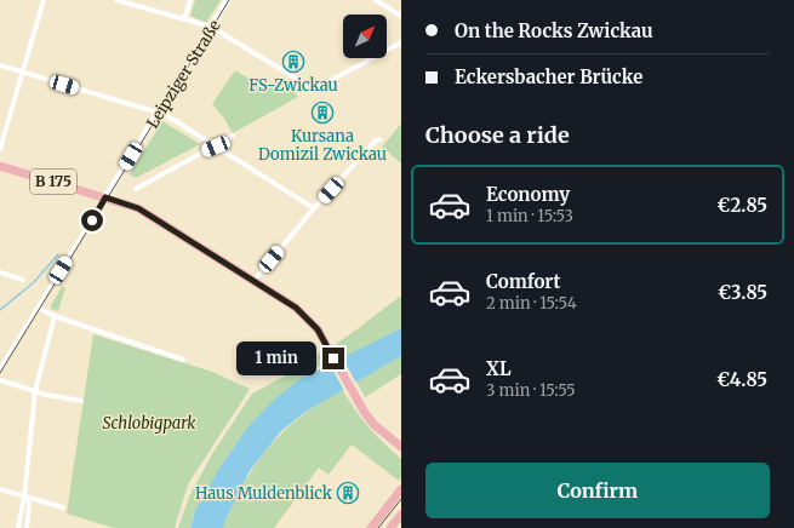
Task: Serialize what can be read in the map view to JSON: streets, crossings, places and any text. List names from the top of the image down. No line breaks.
{"streets":{"main road":["B 175"],"street":["Leipziger Straße"]},"crossings":[["Leipziger Straße","B 175"]],"parks":["Schlobigpark"],"places":{"building":["FS-Zwickau","Kursana Domizil Zwickau","Haus Muldenblick"]},"north":"top right","page":{"banner":["On the Rocks Zwickau","Eckersbacher Brücke"],"heading":"Choose a ride","list":[{"name":"Economy","note":"1 min · 15:53","value":"€2.85"},{"name":"Comfort","note":"2 min · 15:54","value":"€3.85"},{"name":"XL","note":"3 min · 15:55","value":"€4.85"}],"bubble":"1 min","buttons":"Confirm"}}
